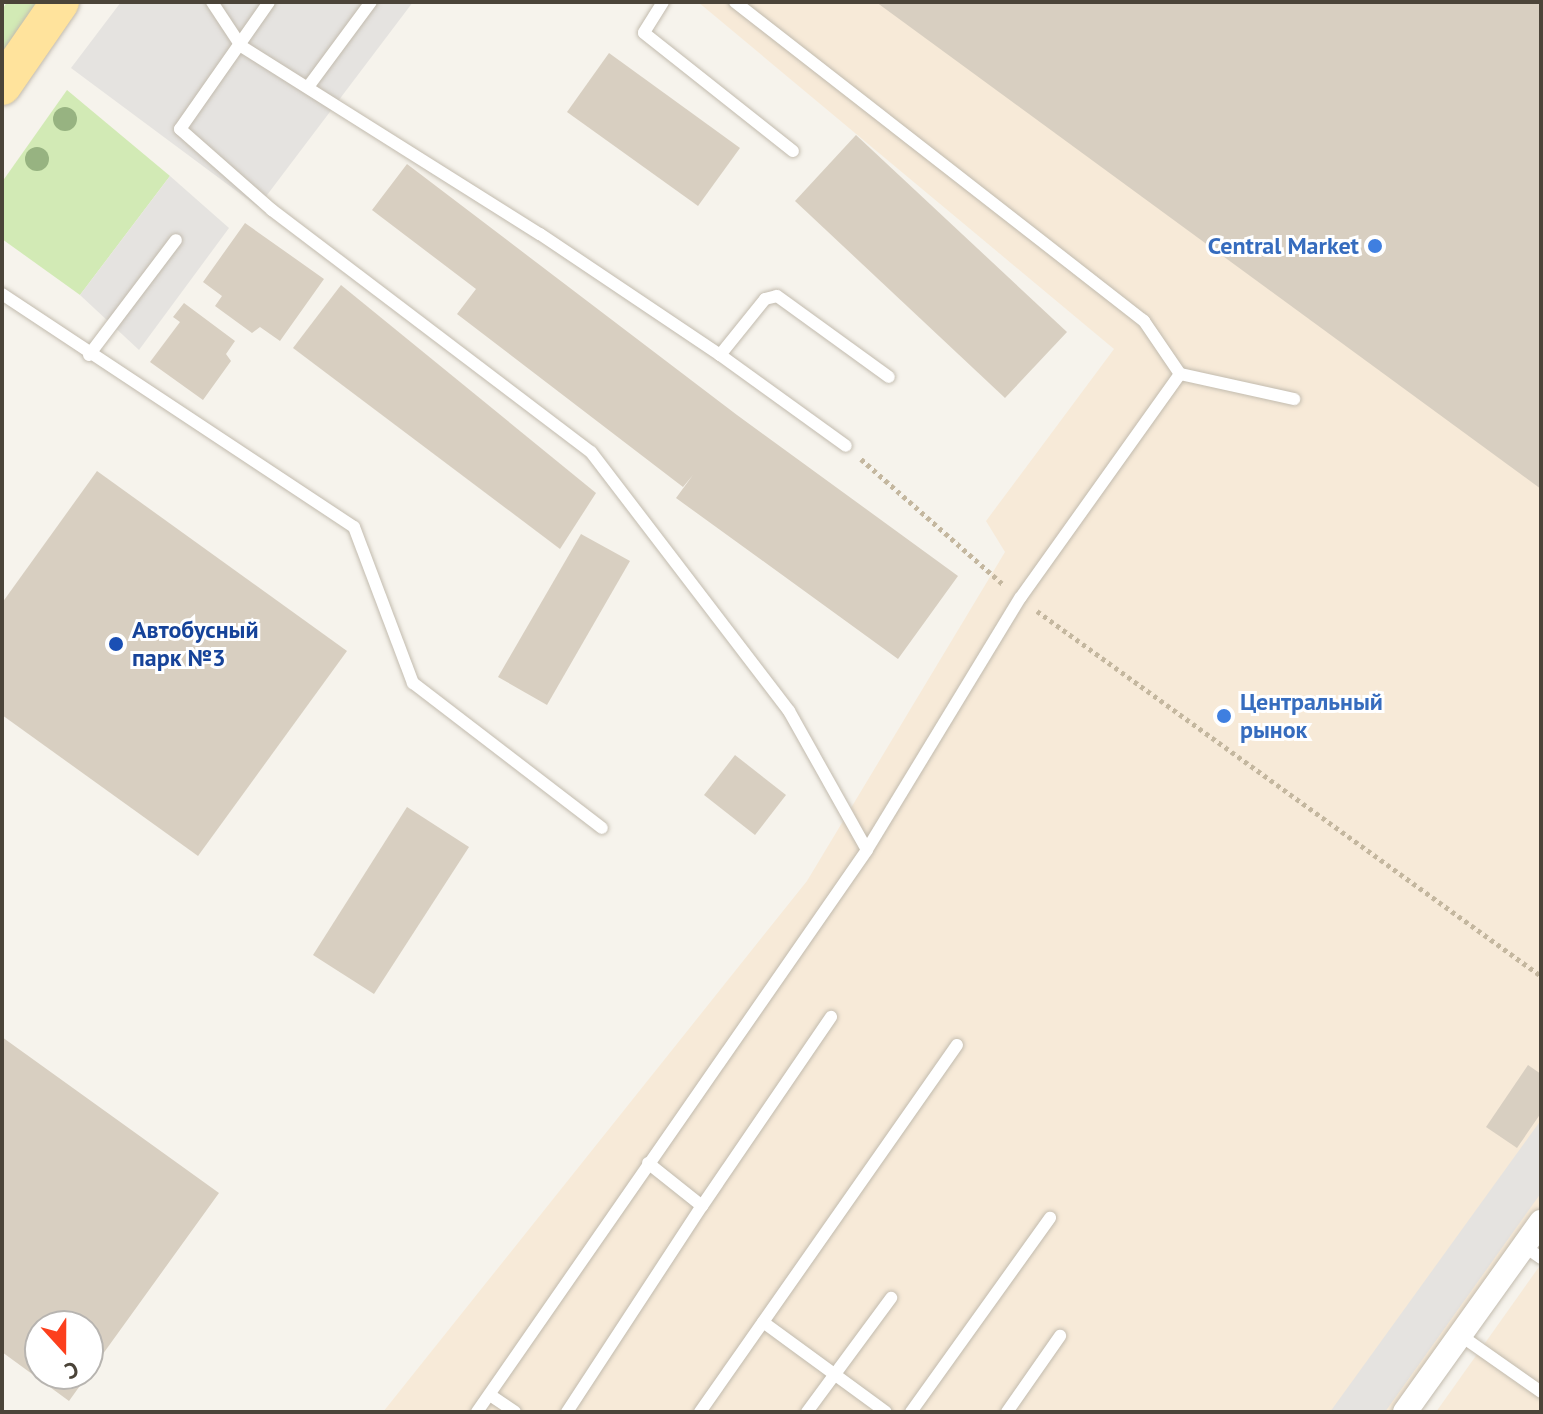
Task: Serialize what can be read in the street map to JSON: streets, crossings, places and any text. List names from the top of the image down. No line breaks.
{"places":["Central Market","Автобусный парк №3","Центральный рынок"],"north":"bottom"}
